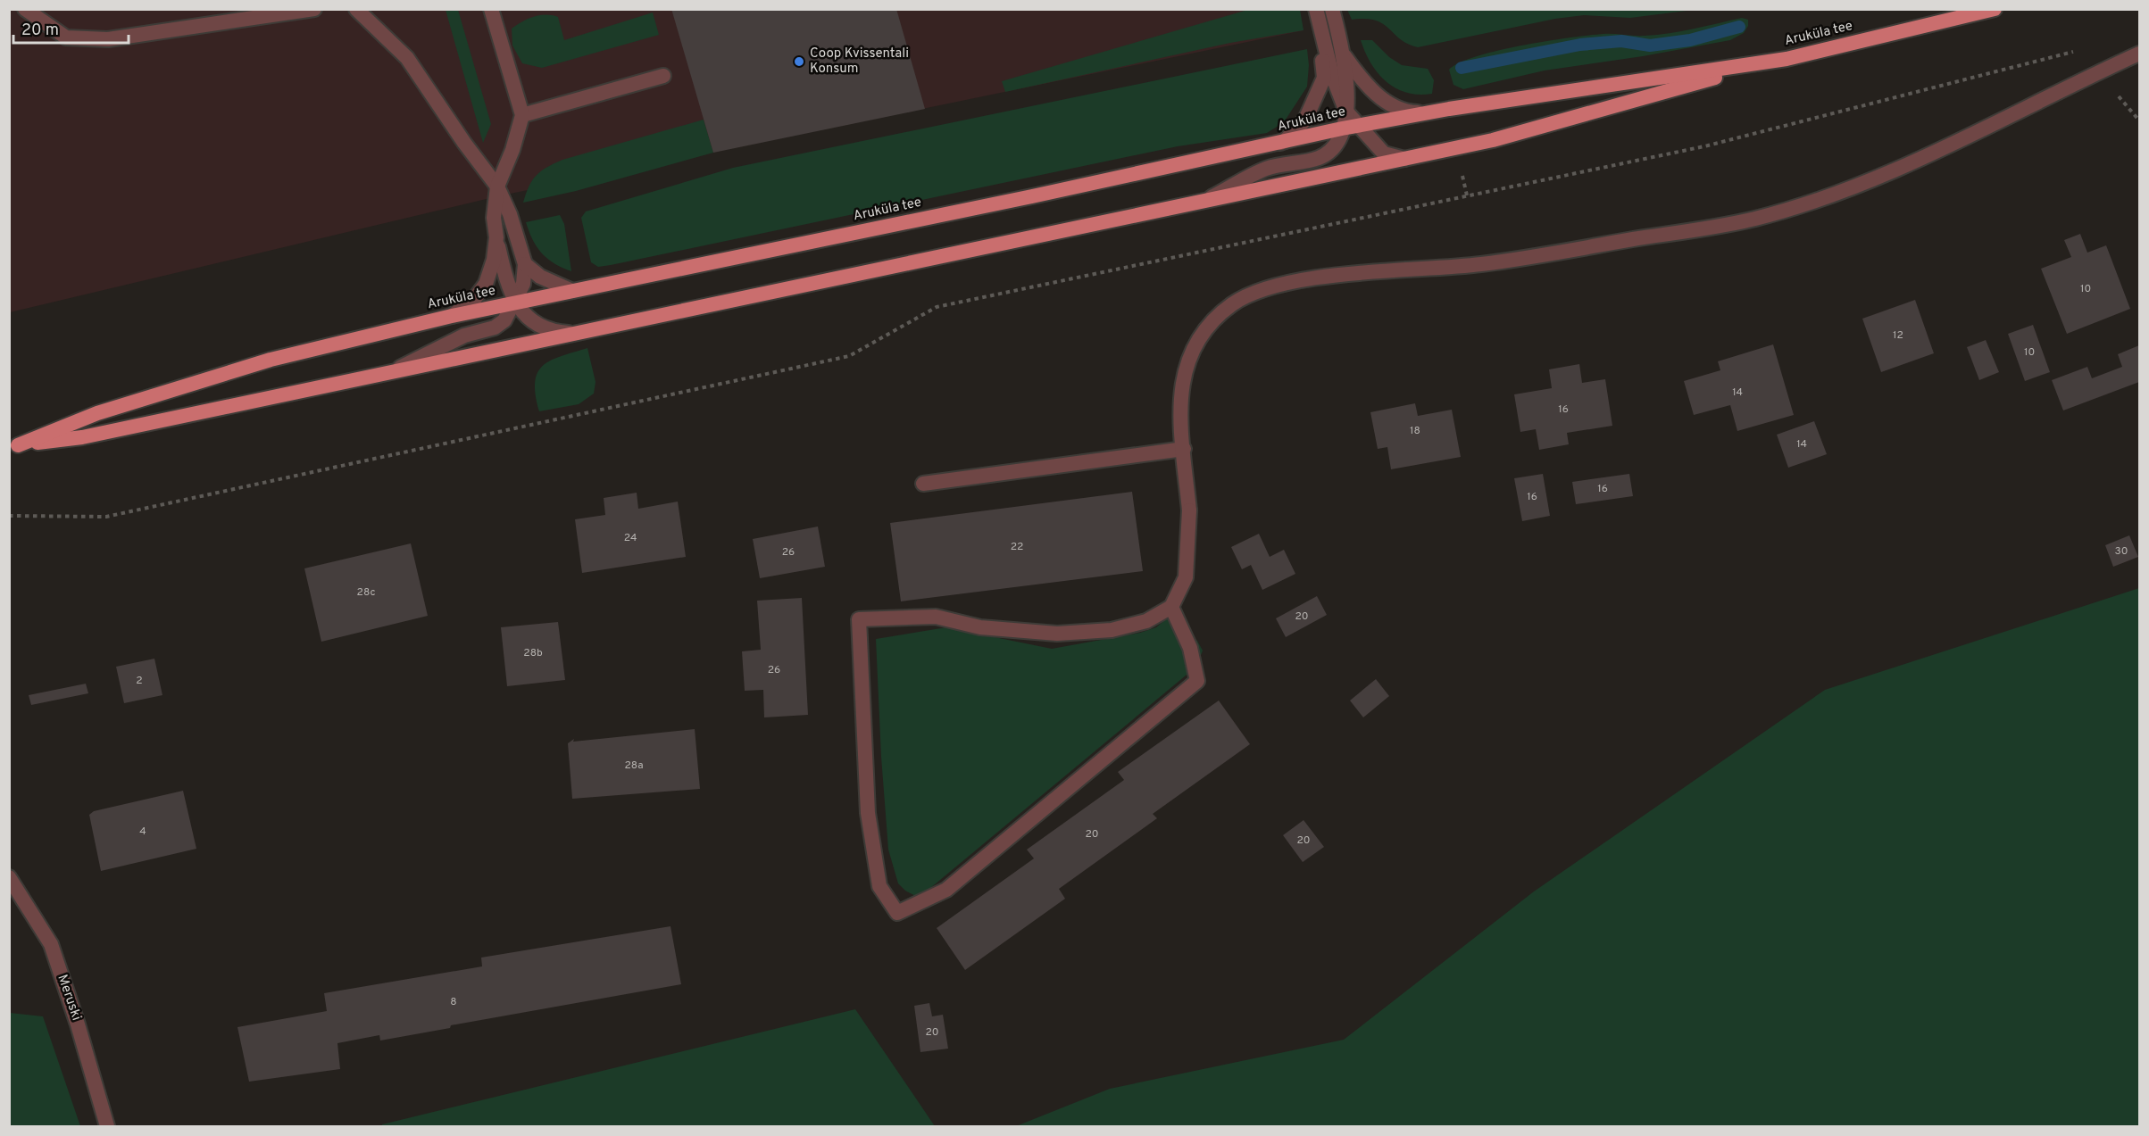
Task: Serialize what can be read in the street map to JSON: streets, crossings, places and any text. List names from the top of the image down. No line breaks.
{"streets":{"highway":["Aruküla tee"],"street":["Meruski"]},"places":["Coop Kvissentali Konsum"],"house_numbers":["10","12","10","14","16","18","14","16","16","24","22","30","26","28c","20","28b","26","2","28a","4","20","20","8","20"],"scale_bar":"20 m"}
